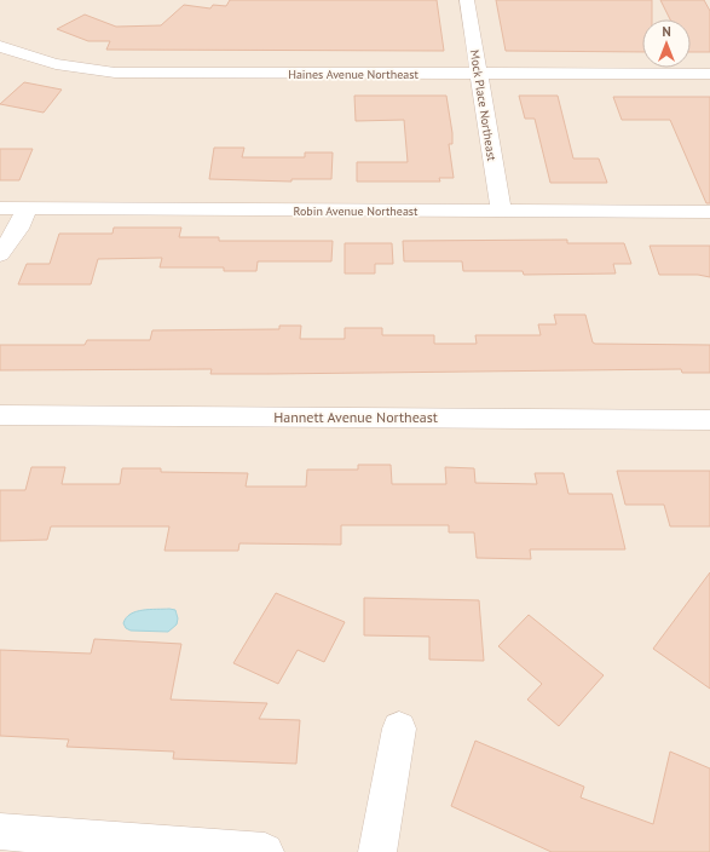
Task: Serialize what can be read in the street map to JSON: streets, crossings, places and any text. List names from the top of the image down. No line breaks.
{"streets":{"street":["Haines Avenue Northeast","Mock Place Northeast","Robin Avenue Northeast","Hannett Avenue Northeast"]},"crossings":[["Haines Avenue Northeast","Mock Place Northeast"],["Mock Place Northeast","Robin Avenue Northeast"]],"north":"top"}
